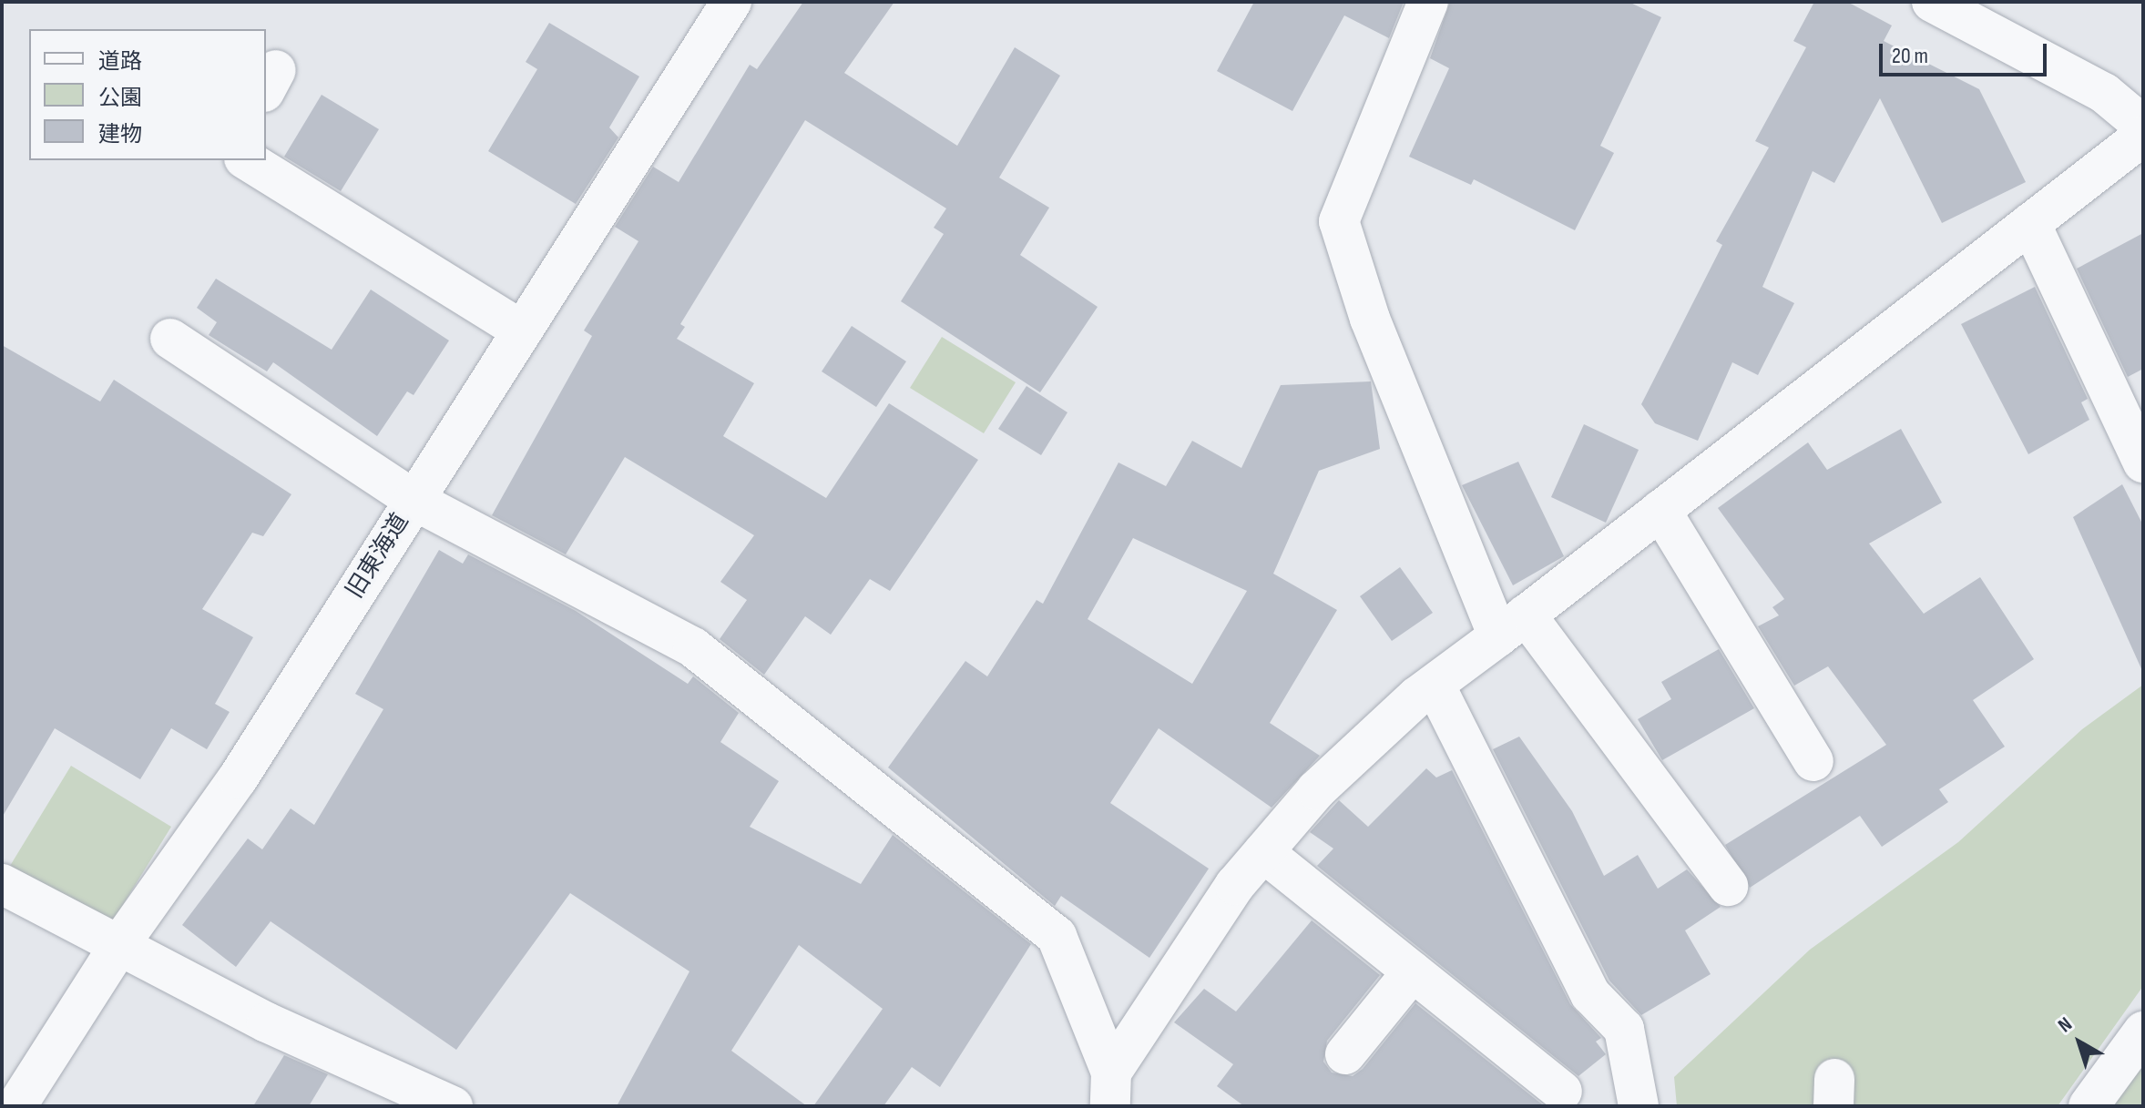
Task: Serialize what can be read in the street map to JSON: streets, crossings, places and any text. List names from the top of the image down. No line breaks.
{"streets":{"street":["旧東海道"]},"legend":["道路","公園","建物"],"scale_bar":"20 m","north":"top left"}
